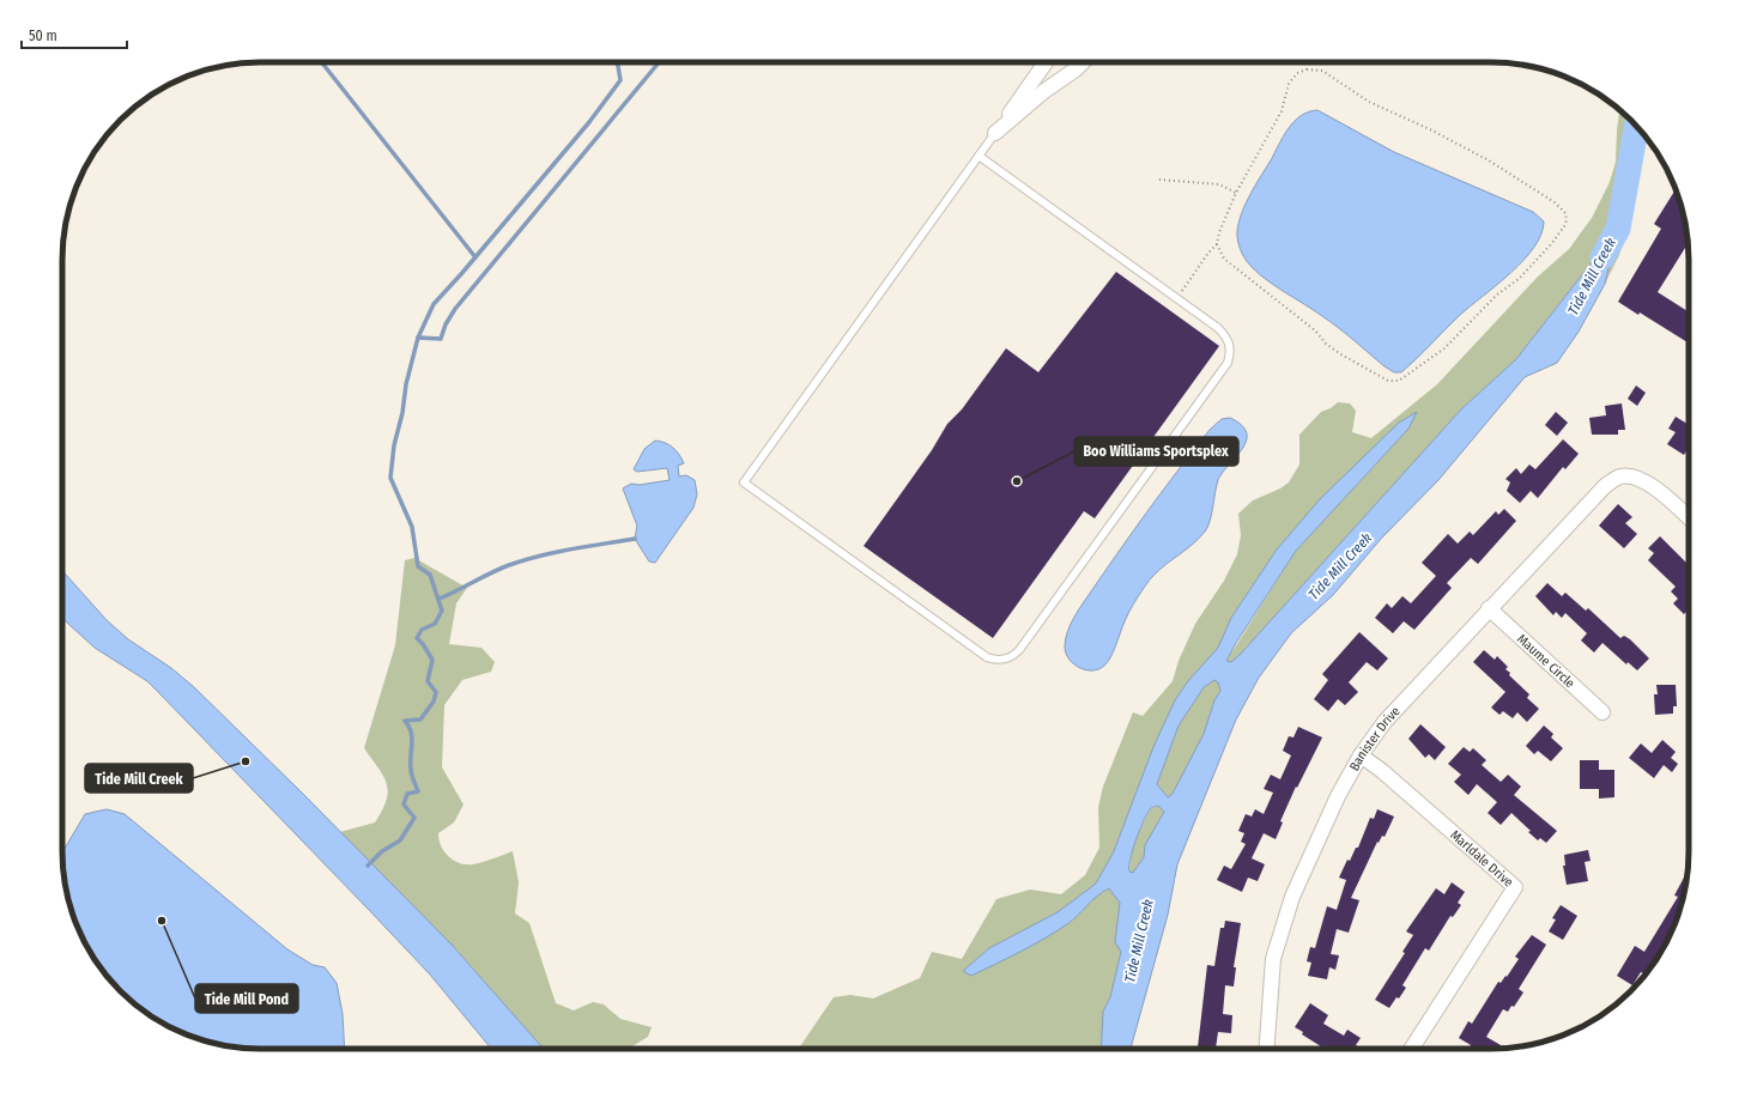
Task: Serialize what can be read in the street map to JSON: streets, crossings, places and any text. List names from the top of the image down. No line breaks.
{"streets":{"street":["Maume Circle","Banister Drive","Marldale Drive"]},"crossings":[["Maume Circle","Banister Drive"],["Banister Drive","Marldale Drive"]],"water":["Tide Mill Creek"],"places":["Boo Williams Sportsplex","Tide Mill Creek","Tide Mill Pond"],"scale_bar":"50 m"}
